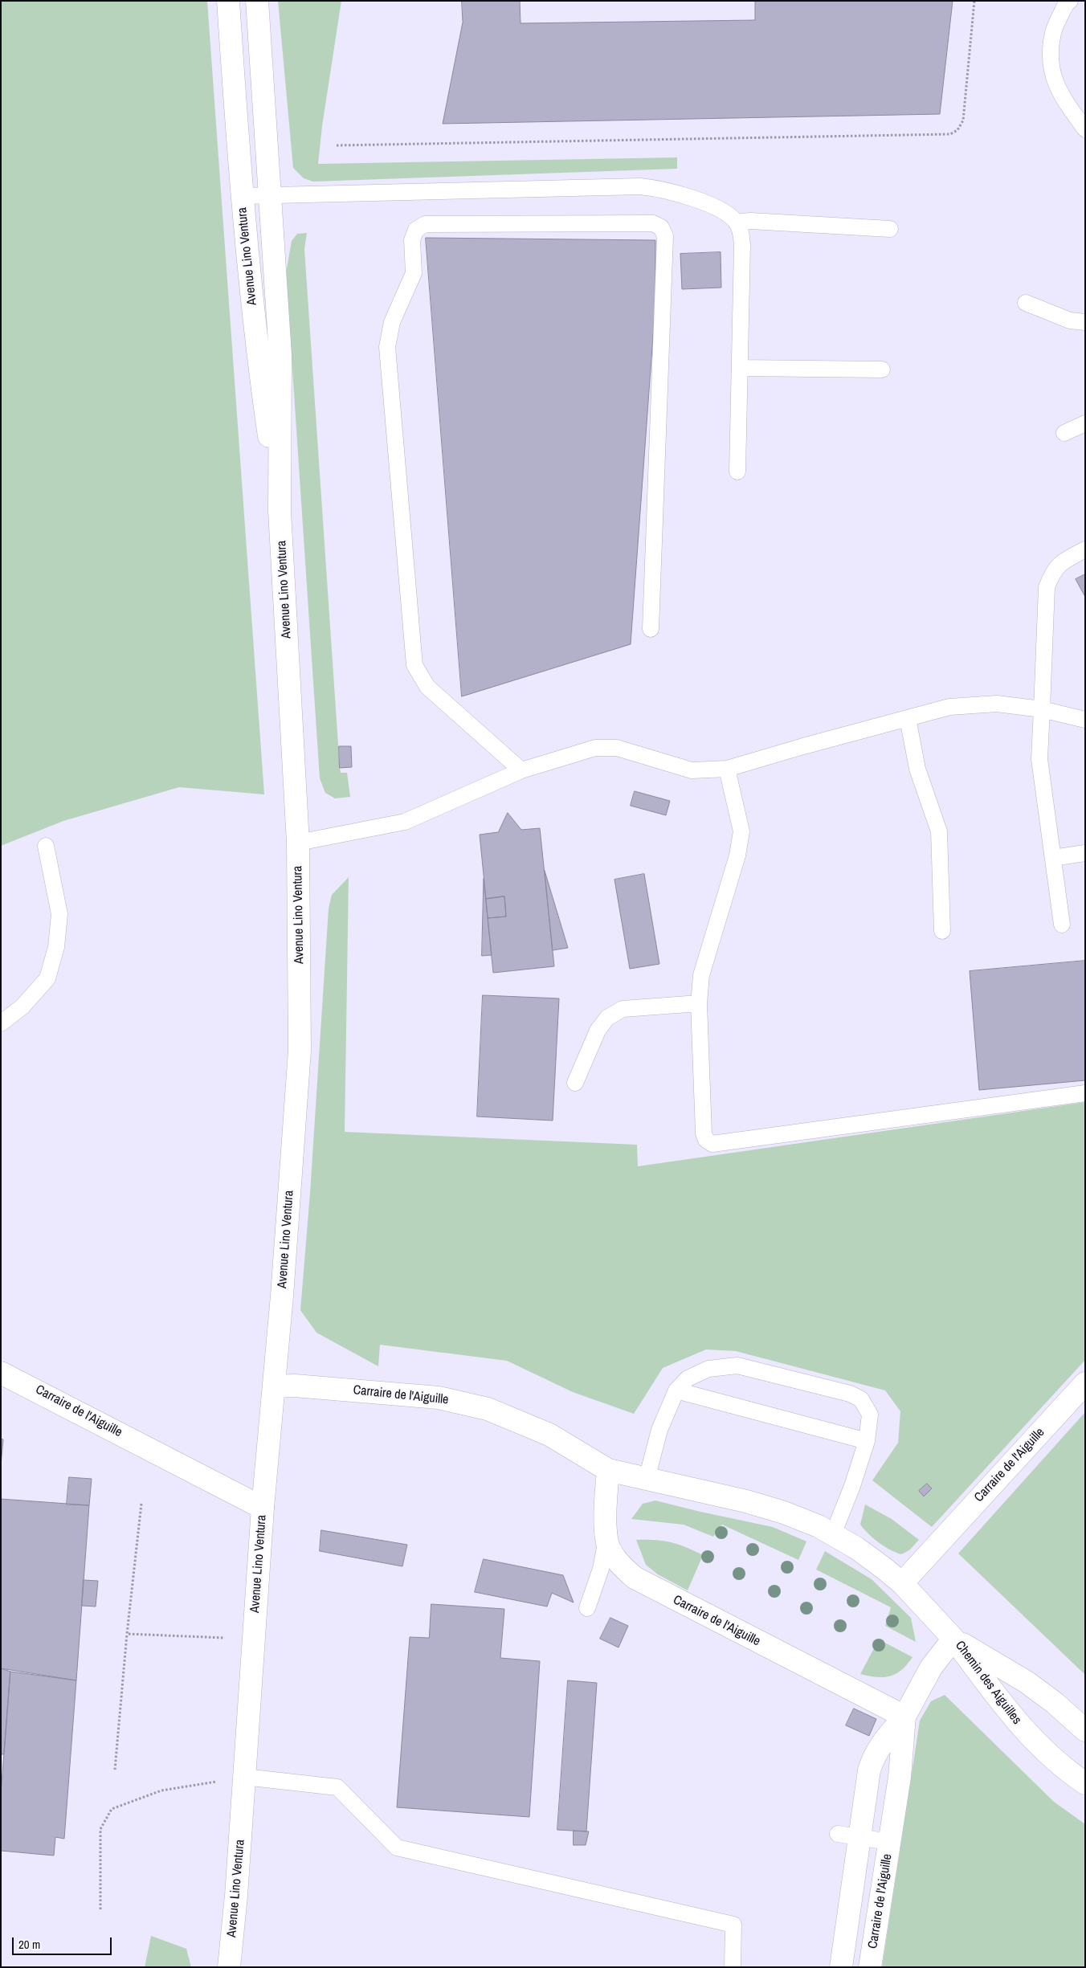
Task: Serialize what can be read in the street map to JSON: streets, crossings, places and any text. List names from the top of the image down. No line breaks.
{"streets":{"street":["Avenue Lino Ventura","Carraire de l'Aiguille","Chemin des Aiguilles"]},"crossings":[["Avenue Lino Ventura","Carraire de l'Aiguille"],["Carraire de l'Aiguille","Chemin des Aiguilles"]],"scale_bar":"20 m"}
